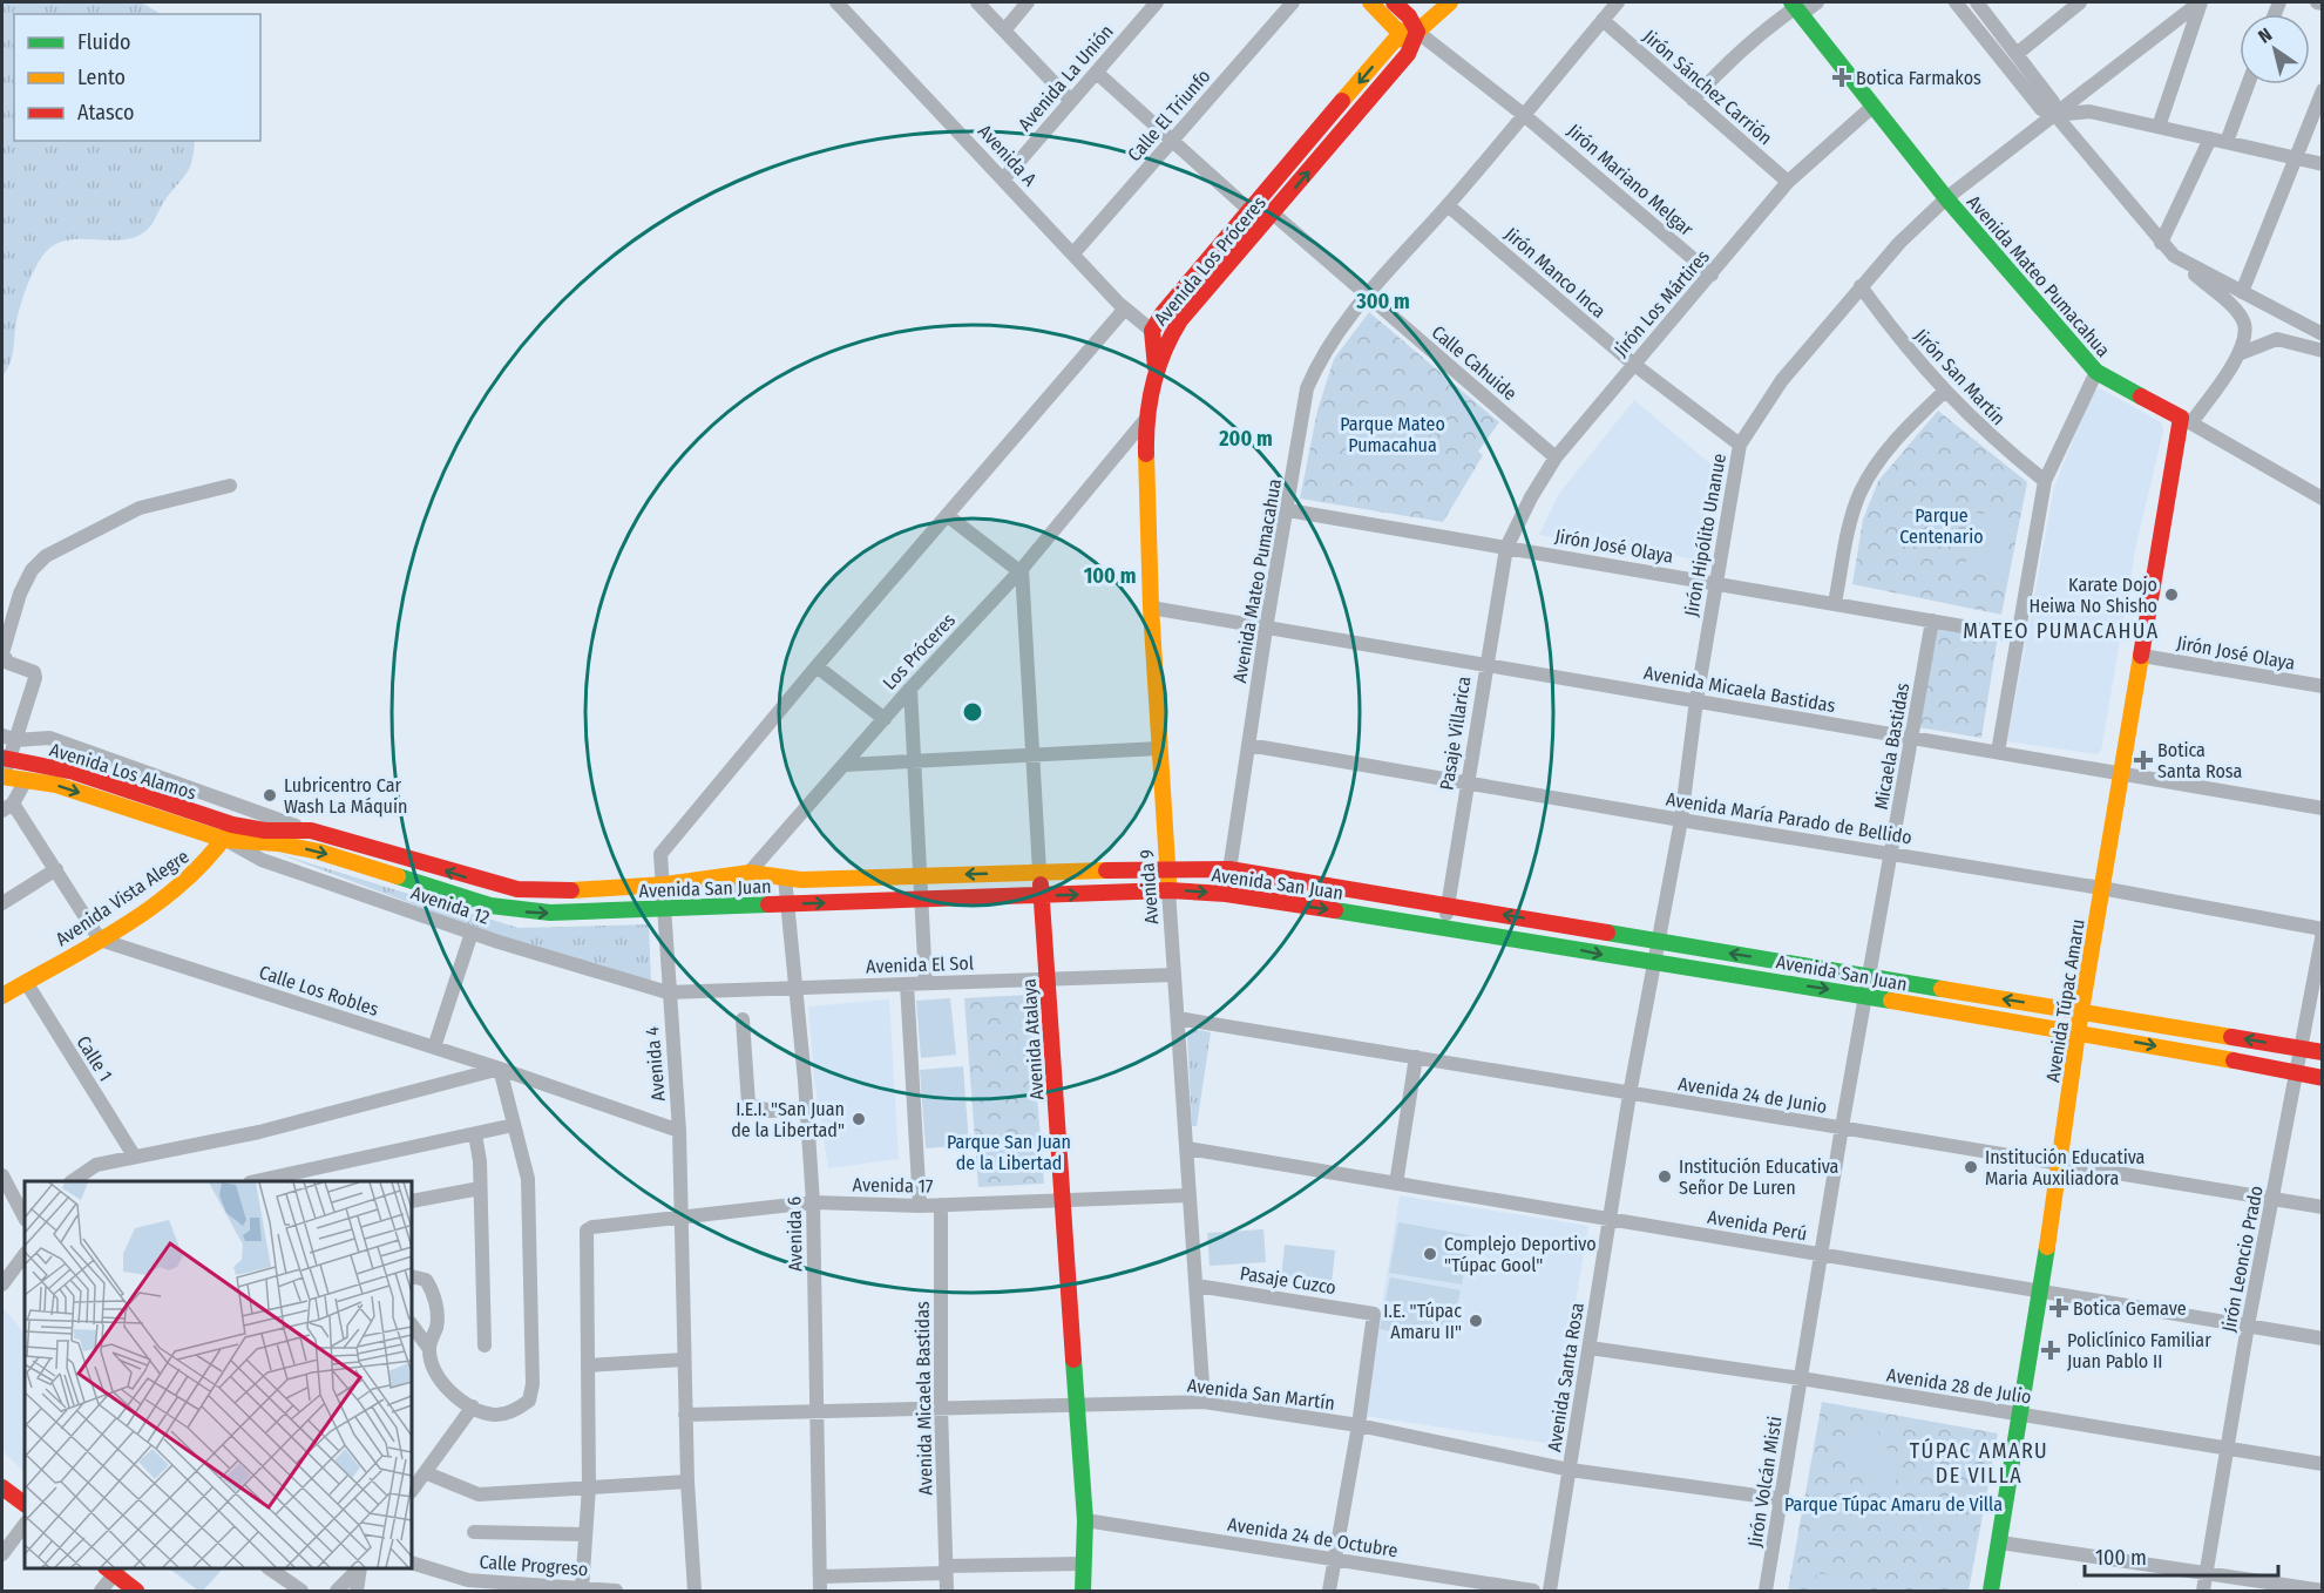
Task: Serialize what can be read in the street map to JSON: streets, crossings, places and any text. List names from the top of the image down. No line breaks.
{"streets":{"main road":["Avenida Los Próceres","Avenida Mateo Pumacahua","Avenida Los Alamos","Avenida San Juan","Avenida 9","Avenida Vista Alegre","Avenida Túpac Amaru","Avenida Atalaya"],"street":["Avenida La Unión","Jirón Sánchez Carrión","Calle El Triunfo","Avenida A","Jirón Mariano Melgar","Jirón Manco Inca","Jirón Los Mártires","Calle Cahuide","Jirón San Martín","Jirón Hipólito Unanue","Jirón José Olaya","Los Próceres","Avenida Micaela Bastidas","Pasaje Villarica","Micaela Bastidas","Avenida María Parado de Bellido","Avenida 12","Avenida El Sol","Calle Los Robles","Calle 1","Avenida 4","Avenida 24 de Junio","Avenida 17","Avenida Perú","Avenida 6","Jirón Leoncio Prado","Pasaje Cuzco","Avenida Santa Rosa","Avenida 28 de Julio","Avenida San Martín","Jirón Volcán Misti","Avenida 24 de Octubre","Calle Progreso"]},"crossings":[["Avenida La Unión","Avenida A"],["Jirón Sánchez Carrión","Avenida Mateo Pumacahua"],["Jirón Sánchez Carrión","Jirón Los Mártires"],["Calle El Triunfo","Avenida A"],["Avenida A","Avenida Los Próceres"],["Avenida A","Avenida 4"],["Jirón Mariano Melgar","Avenida Los Próceres"],["Jirón Mariano Melgar","Avenida Mateo Pumacahua"],["Jirón Mariano Melgar","Jirón Los Mártires"],["Avenida Los Próceres","Calle Cahuide"],["Avenida Los Próceres","Avenida 9"],["Jirón Manco Inca","Avenida Mateo Pumacahua"],["Jirón Manco Inca","Jirón Los Mártires"],["Jirón Manco Inca","Jirón Hipólito Unanue"],["Avenida Mateo Pumacahua","Jirón Los Mártires"],["Avenida Mateo Pumacahua","Calle Cahuide"],["Avenida Mateo Pumacahua","Jirón Hipólito Unanue"],["Avenida Mateo Pumacahua","Jirón José Olaya"],["Avenida Mateo Pumacahua","Avenida Micaela Bastidas"],["Avenida Mateo Pumacahua","Avenida María Parado de Bellido"],["Avenida Mateo Pumacahua","Avenida San Juan"],["Avenida Mateo Pumacahua","Avenida Túpac Amaru"],["Jirón Los Mártires","Calle Cahuide"],["Jirón Los Mártires","Jirón José Olaya"],["Jirón Los Mártires","Pasaje Villarica"],["Jirón San Martín","Jirón Hipólito Unanue"],["Jirón Hipólito Unanue","Jirón José Olaya"],["Jirón Hipólito Unanue","Avenida Micaela Bastidas"],["Jirón Hipólito Unanue","Avenida María Parado de Bellido"],["Jirón Hipólito Unanue","Avenida San Juan"],["Jirón Hipólito Unanue","Avenida Santa Rosa"],["Jirón José Olaya","Pasaje Villarica"],["Jirón José Olaya","Micaela Bastidas"],["Jirón José Olaya","Avenida Túpac Amaru"],["Los Próceres","Avenida San Juan"],["Los Próceres","Avenida 9"],["Los Próceres","Avenida Atalaya"],["Avenida Micaela Bastidas","Pasaje Villarica"],["Avenida Micaela Bastidas","Micaela Bastidas"],["Avenida Micaela Bastidas","Avenida 9"],["Avenida Micaela Bastidas","Avenida Túpac Amaru"],["Avenida Micaela Bastidas","Avenida 17"],["Avenida Micaela Bastidas","Avenida San Martín"],["Pasaje Villarica","Avenida María Parado de Bellido"],["Pasaje Villarica","Avenida San Juan"],["Micaela Bastidas","Avenida María Parado de Bellido"],["Micaela Bastidas","Avenida San Juan"],["Micaela Bastidas","Avenida 24 de Junio"],["Micaela Bastidas","Avenida Perú"],["Micaela Bastidas","Avenida 28 de Julio"],["Micaela Bastidas","Jirón Volcán Misti"],["Avenida Los Alamos","Avenida San Juan"],["Avenida Los Alamos","Avenida Vista Alegre"],["Avenida Los Alamos","Avenida 12"],["Avenida María Parado de Bellido","Avenida Túpac Amaru"],["Avenida María Parado de Bellido","Jirón Leoncio Prado"],["Avenida San Juan","Avenida 9"],["Avenida San Juan","Avenida Vista Alegre"],["Avenida San Juan","Avenida 12"],["Avenida San Juan","Avenida Túpac Amaru"],["Avenida San Juan","Avenida Atalaya"],["Avenida San Juan","Avenida 4"],["Avenida San Juan","Avenida 6"],["Avenida San Juan","Jirón Leoncio Prado"],["Avenida San Juan","Avenida Santa Rosa"],["Avenida 9","Avenida El Sol"],["Avenida 9","Avenida 24 de Junio"],["Avenida 9","Avenida 17"],["Avenida 9","Avenida Perú"],["Avenida 9","Pasaje Cuzco"],["Avenida 9","Avenida San Martín"],["Avenida Vista Alegre","Avenida 12"],["Avenida Vista Alegre","Calle Los Robles"],["Avenida Vista Alegre","Calle 1"],["Avenida 12","Avenida El Sol"],["Avenida 12","Avenida 4"],["Avenida El Sol","Avenida Atalaya"],["Avenida El Sol","Avenida 4"],["Avenida El Sol","Avenida 6"],["Calle Los Robles","Avenida 4"],["Avenida Túpac Amaru","Avenida 24 de Junio"],["Avenida Túpac Amaru","Avenida Perú"],["Avenida Túpac Amaru","Avenida 28 de Julio"],["Avenida Atalaya","Avenida 17"],["Avenida Atalaya","Avenida San Martín"],["Avenida Atalaya","Avenida 24 de Octubre"],["Avenida 4","Avenida 17"],["Avenida 4","Avenida San Martín"],["Avenida 24 de Junio","Jirón Leoncio Prado"],["Avenida 24 de Junio","Avenida Santa Rosa"],["Avenida 17","Avenida 6"],["Avenida Perú","Jirón Leoncio Prado"],["Avenida Perú","Avenida Santa Rosa"],["Avenida 6","Avenida San Martín"],["Jirón Leoncio Prado","Avenida 28 de Julio"],["Pasaje Cuzco","Avenida San Martín"],["Avenida Santa Rosa","Avenida 28 de Julio"],["Avenida Santa Rosa","Avenida San Martín"],["Avenida 28 de Julio","Jirón Volcán Misti"],["Avenida San Martín","Jirón Volcán Misti"]],"districts":["MATEO PUMACAHUA","TÚPAC AMARU DE VILLA"],"parks":["Parque Mateo Pumacahua","Parque Centenario","Parque San Juan de la Libertad","Parque Túpac Amaru de Villa"],"places":{"health":["Botica Farmakos","Botica Santa Rosa","Botica Gemave","Policlínico Familiar Juan Pablo II"],"other":["Karate Dojo Heiwa No Shisho","Lubricentro Car Wash La Máquin","I.E.I. \"San Juan de la Libertad\"","Institución Educativa Maria Auxiliadora","Institución Educativa Señor De Luren","Complejo Deportivo \"Túpac Gool\"","I.E. \"Túpac Amaru II\""]},"legend":["Fluido","Lento","Atasco"],"scale_bar":"100 m","north":"top left","rings":["300 m","200 m","100 m"]}
